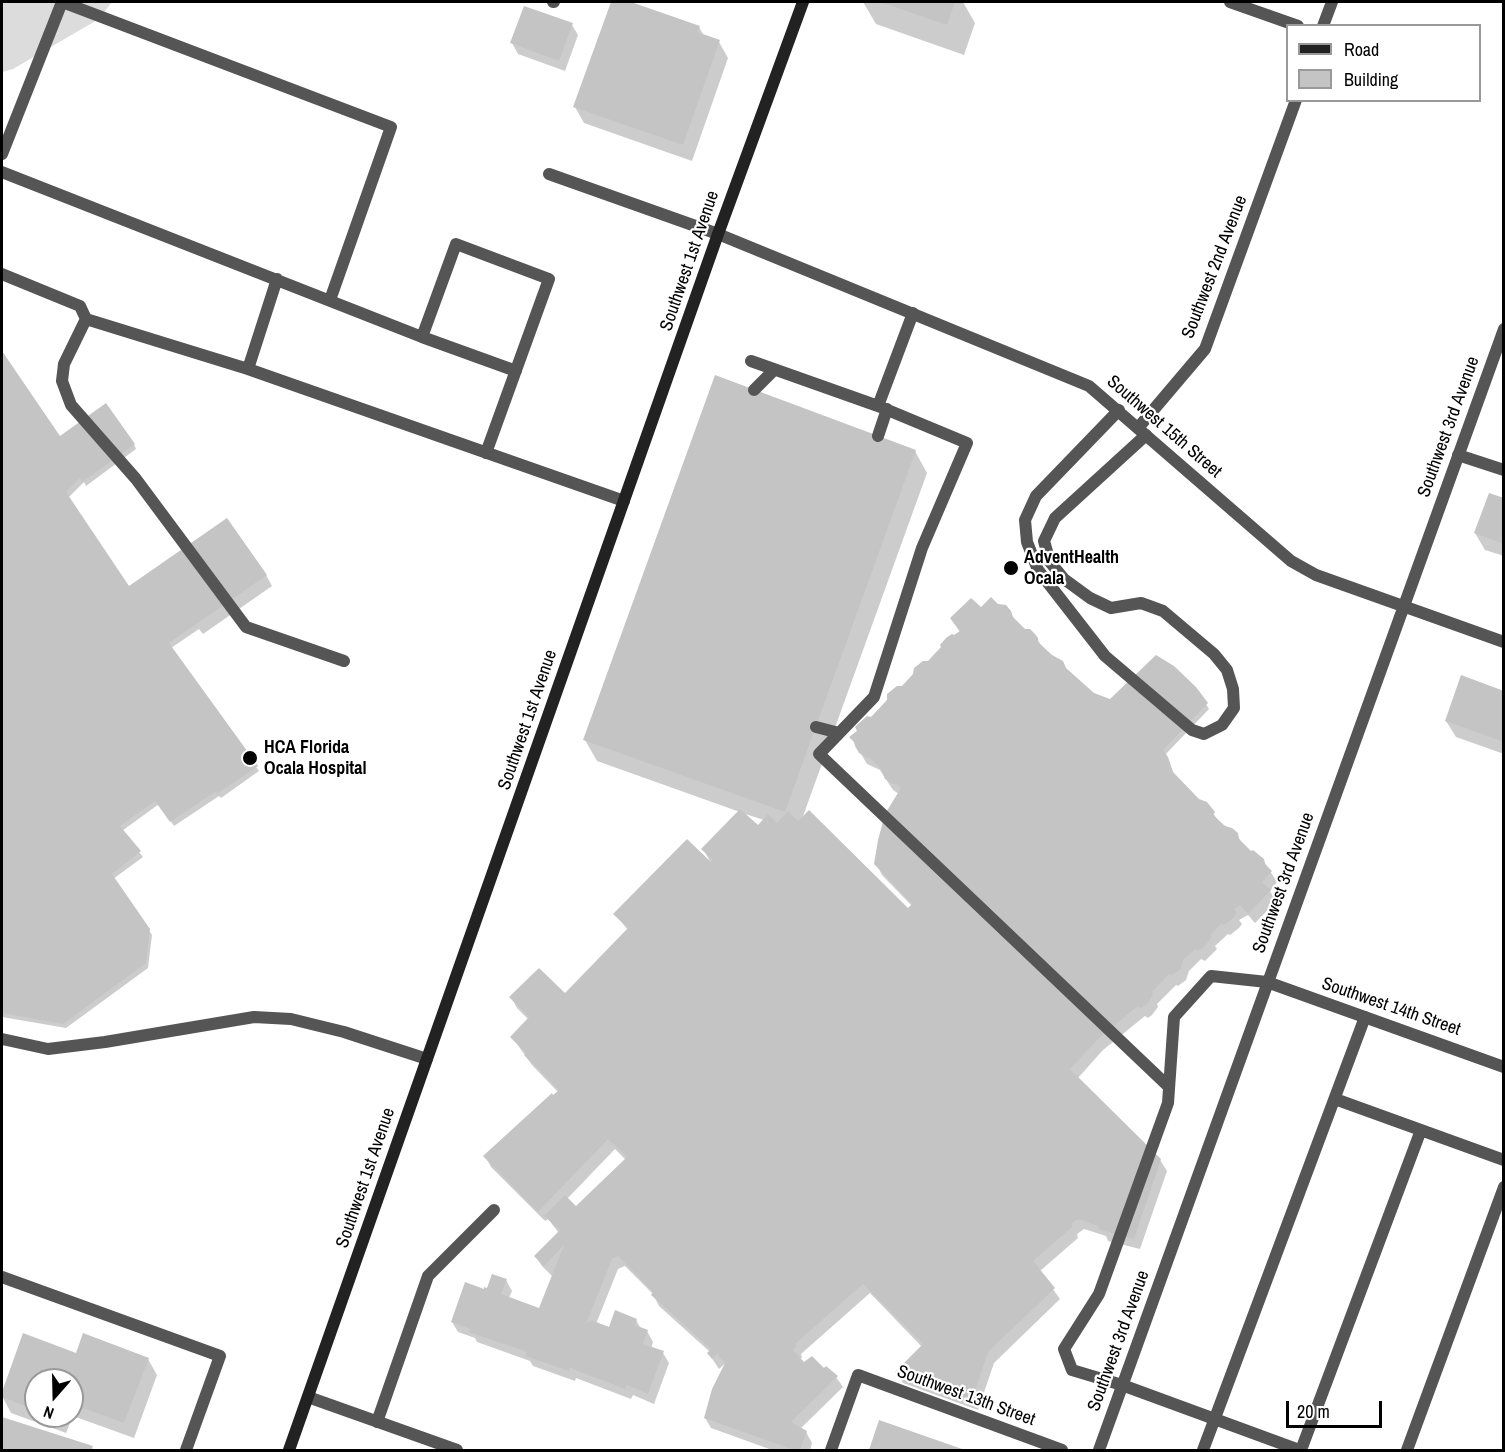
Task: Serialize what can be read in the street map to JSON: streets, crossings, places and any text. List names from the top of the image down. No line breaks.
{"streets":{"street":["Southwest 1st Avenue","Southwest 2nd Avenue","Southwest 15th Street","Southwest 3rd Avenue","Southwest 14th Street","Southwest 13th Street"]},"crossings":[["Southwest 1st Avenue","Southwest 15th Street"],["Southwest 2nd Avenue","Southwest 15th Street"],["Southwest 15th Street","Southwest 3rd Avenue"],["Southwest 3rd Avenue","Southwest 14th Street"]],"places":["AdventHealth Ocala","HCA Florida Ocala Hospital"],"legend":["Road","Building"],"scale_bar":"20 m","north":"bottom"}
